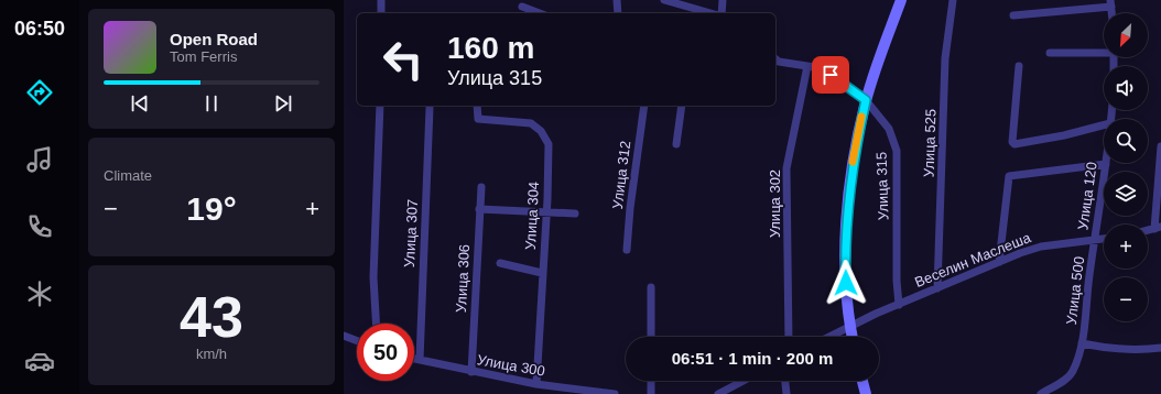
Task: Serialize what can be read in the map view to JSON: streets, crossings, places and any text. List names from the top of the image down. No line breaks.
{"streets":{"street":["Улица 525","Улица 312","Улица 315","Улица 120","Улица 302","Улица 304","Улица 307","Веселин Маслеша","Улица 306","Улица 500","Улица 300"]},"crossings":[["Улица 525","Веселин Маслеша"],["Улица 315","Улица 302"],["Улица 315","Веселин Маслеша"],["Улица 120","Веселин Маслеша"],["Улица 120","Улица 500"],["Улица 304","Улица 300"],["Улица 307","Улица 300"],["Веселин Маслеша","Улица 500"],["Улица 306","Улица 300"]],"north":"bottom left","page":{"tabs":"06:50","map_buttons":["+","−"],"turn":["160 m","Улица 315"],"song":["Open Road","Tom Ferris"],"tile":["Climate",["43","km/h"]],"heat":["−","19°","+"],"limit":"50","trip":"06:51 · 1 min · 200 m"}}
